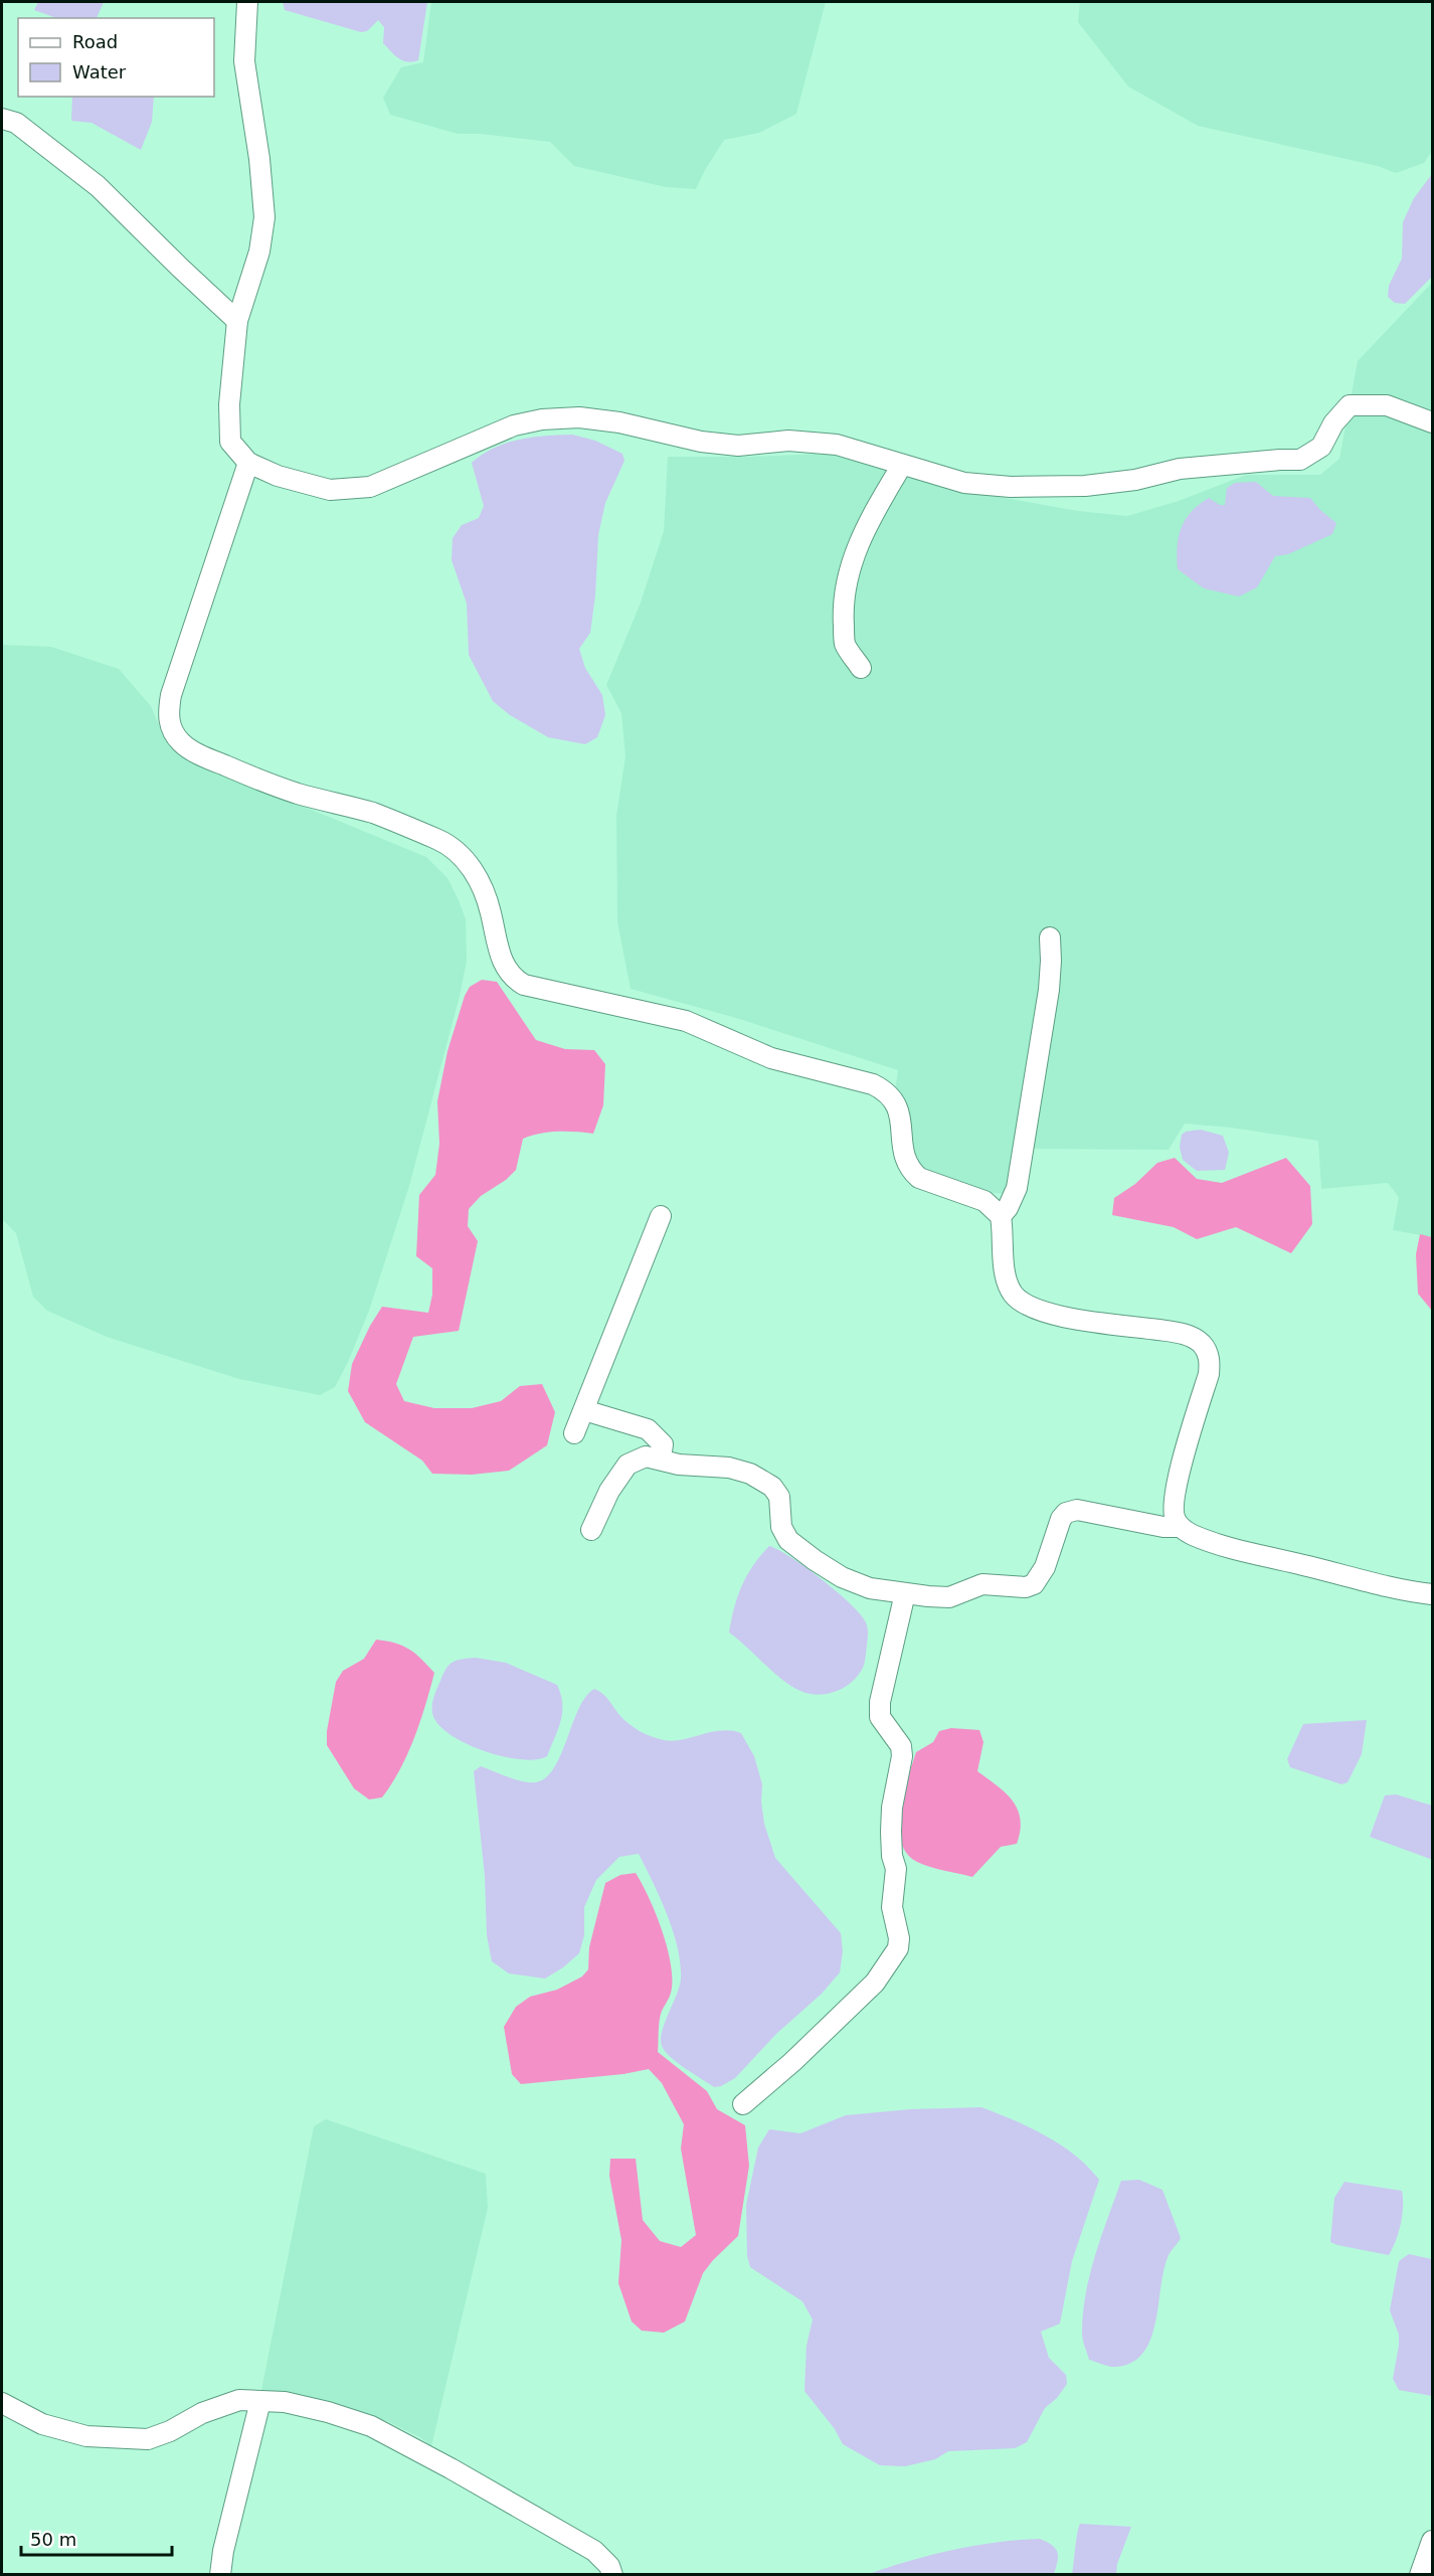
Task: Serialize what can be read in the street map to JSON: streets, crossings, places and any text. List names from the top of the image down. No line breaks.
{"legend":["Road","Water"],"scale_bar":"50 m"}
